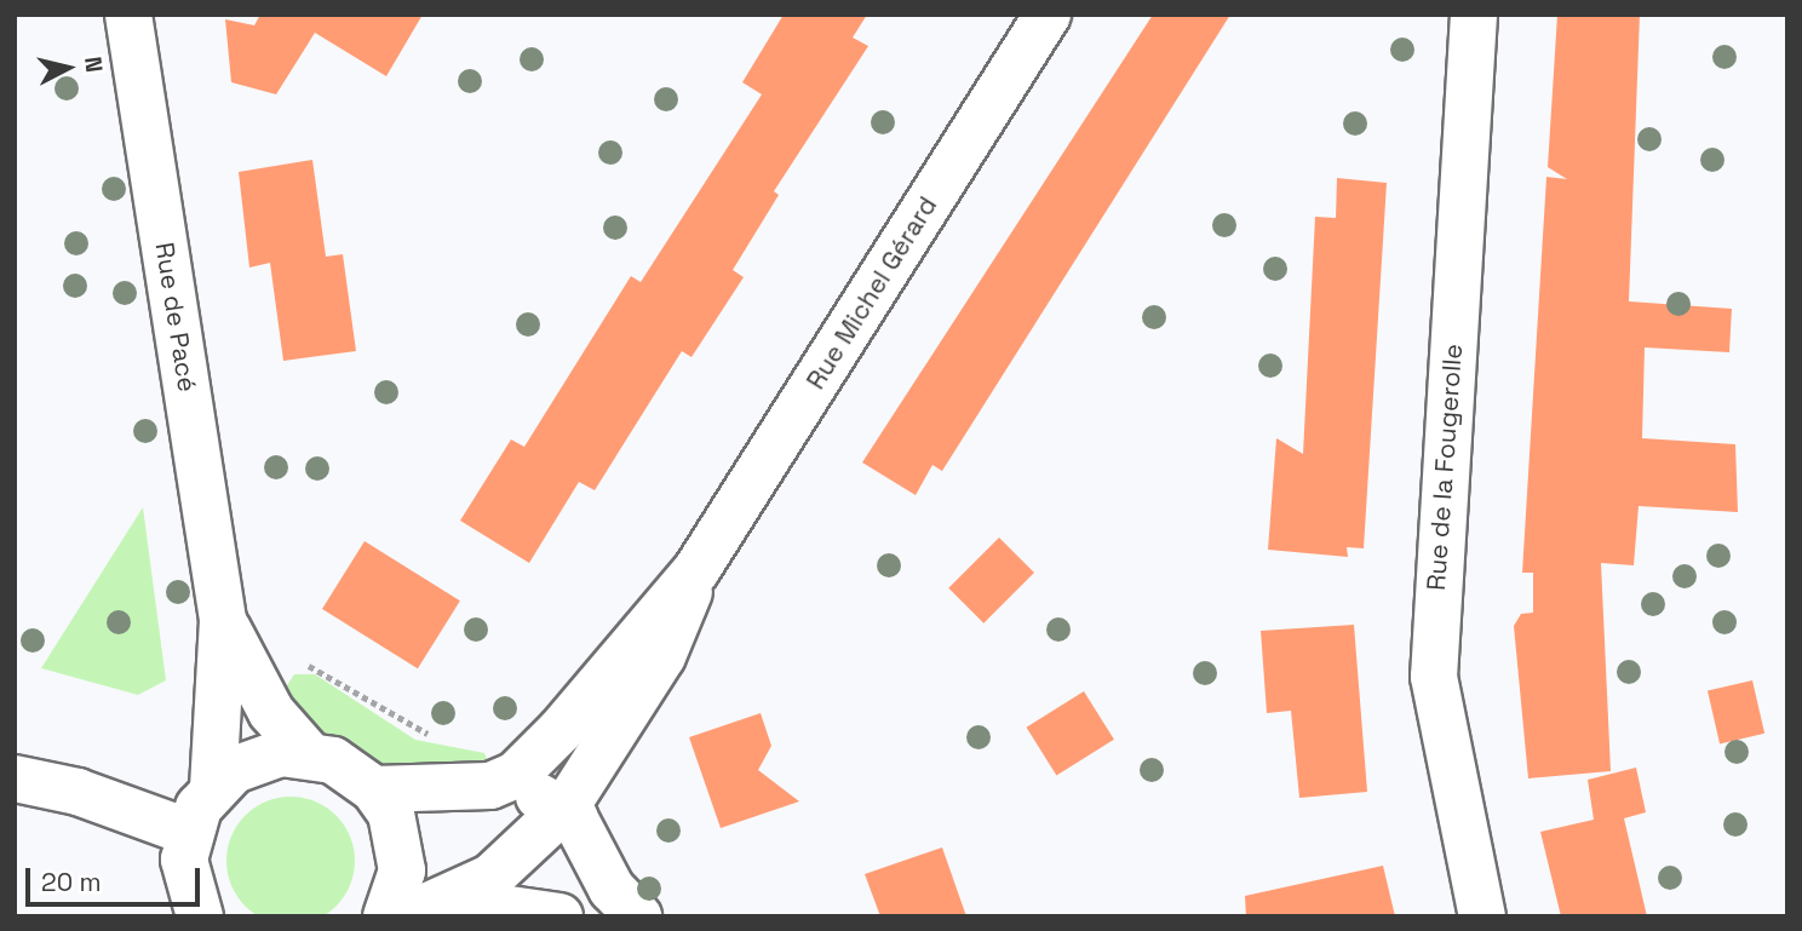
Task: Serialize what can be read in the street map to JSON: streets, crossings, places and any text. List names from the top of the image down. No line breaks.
{"streets":{"street":["Rue Michel Gérard","Rue de Pacé","Rue de la Fougerolle"]},"scale_bar":"20 m","north":"right"}
